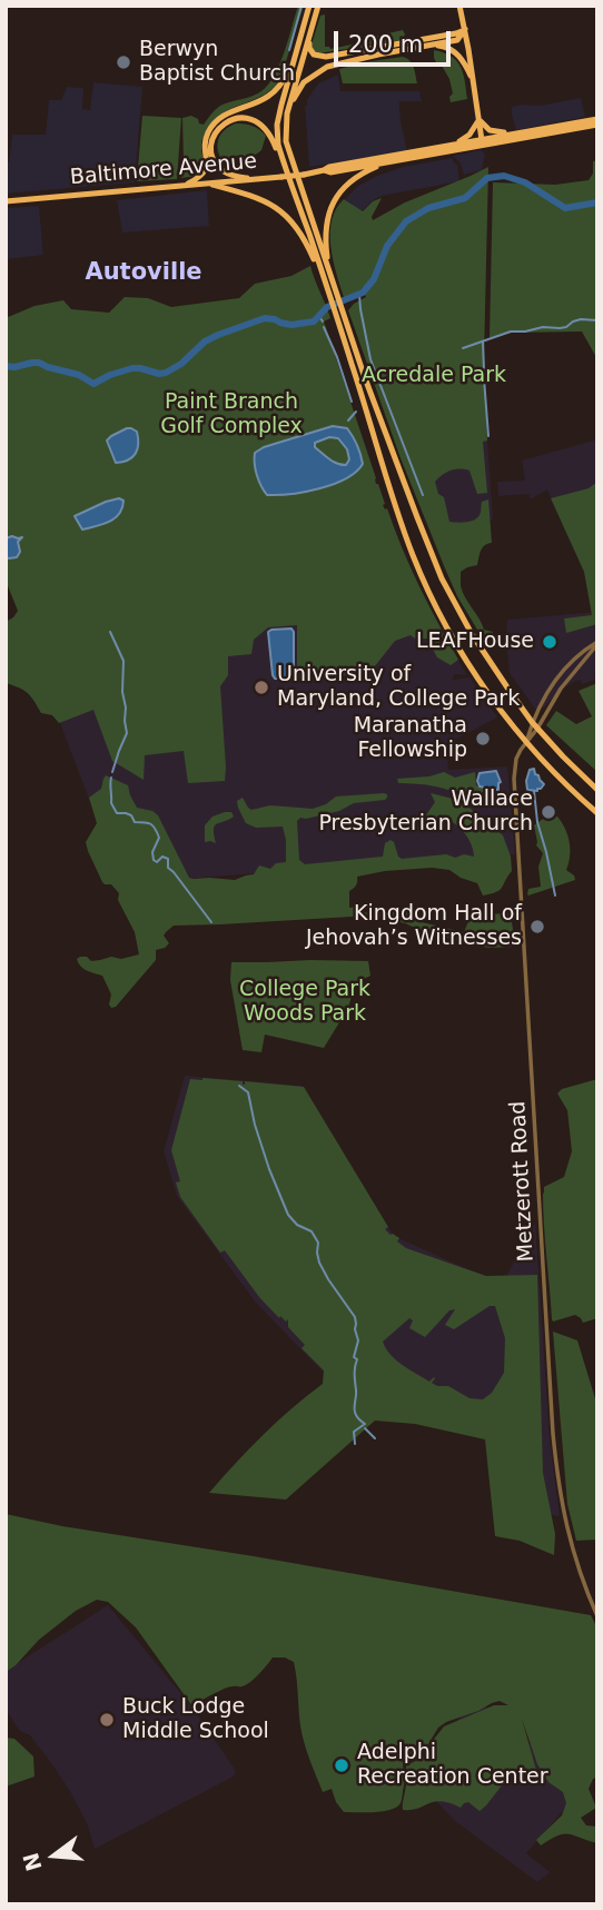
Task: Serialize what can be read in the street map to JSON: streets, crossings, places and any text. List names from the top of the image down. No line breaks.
{"streets":{"main road":["Baltimore Avenue"],"street":["Metzerott Road"]},"districts":["Autoville"],"parks":["Acredale Park","Paint Branch Golf Complex","College Park Woods Park"],"places":["Berwyn Baptist Church","LEAFHouse","University of Maryland, College Park","Maranatha Fellowship","Wallace Presbyterian Church","Kingdom Hall of Jehovah’s Witnesses","Buck Lodge Middle School","Adelphi Recreation Center"],"scale_bar":"200 m","north":"left"}
